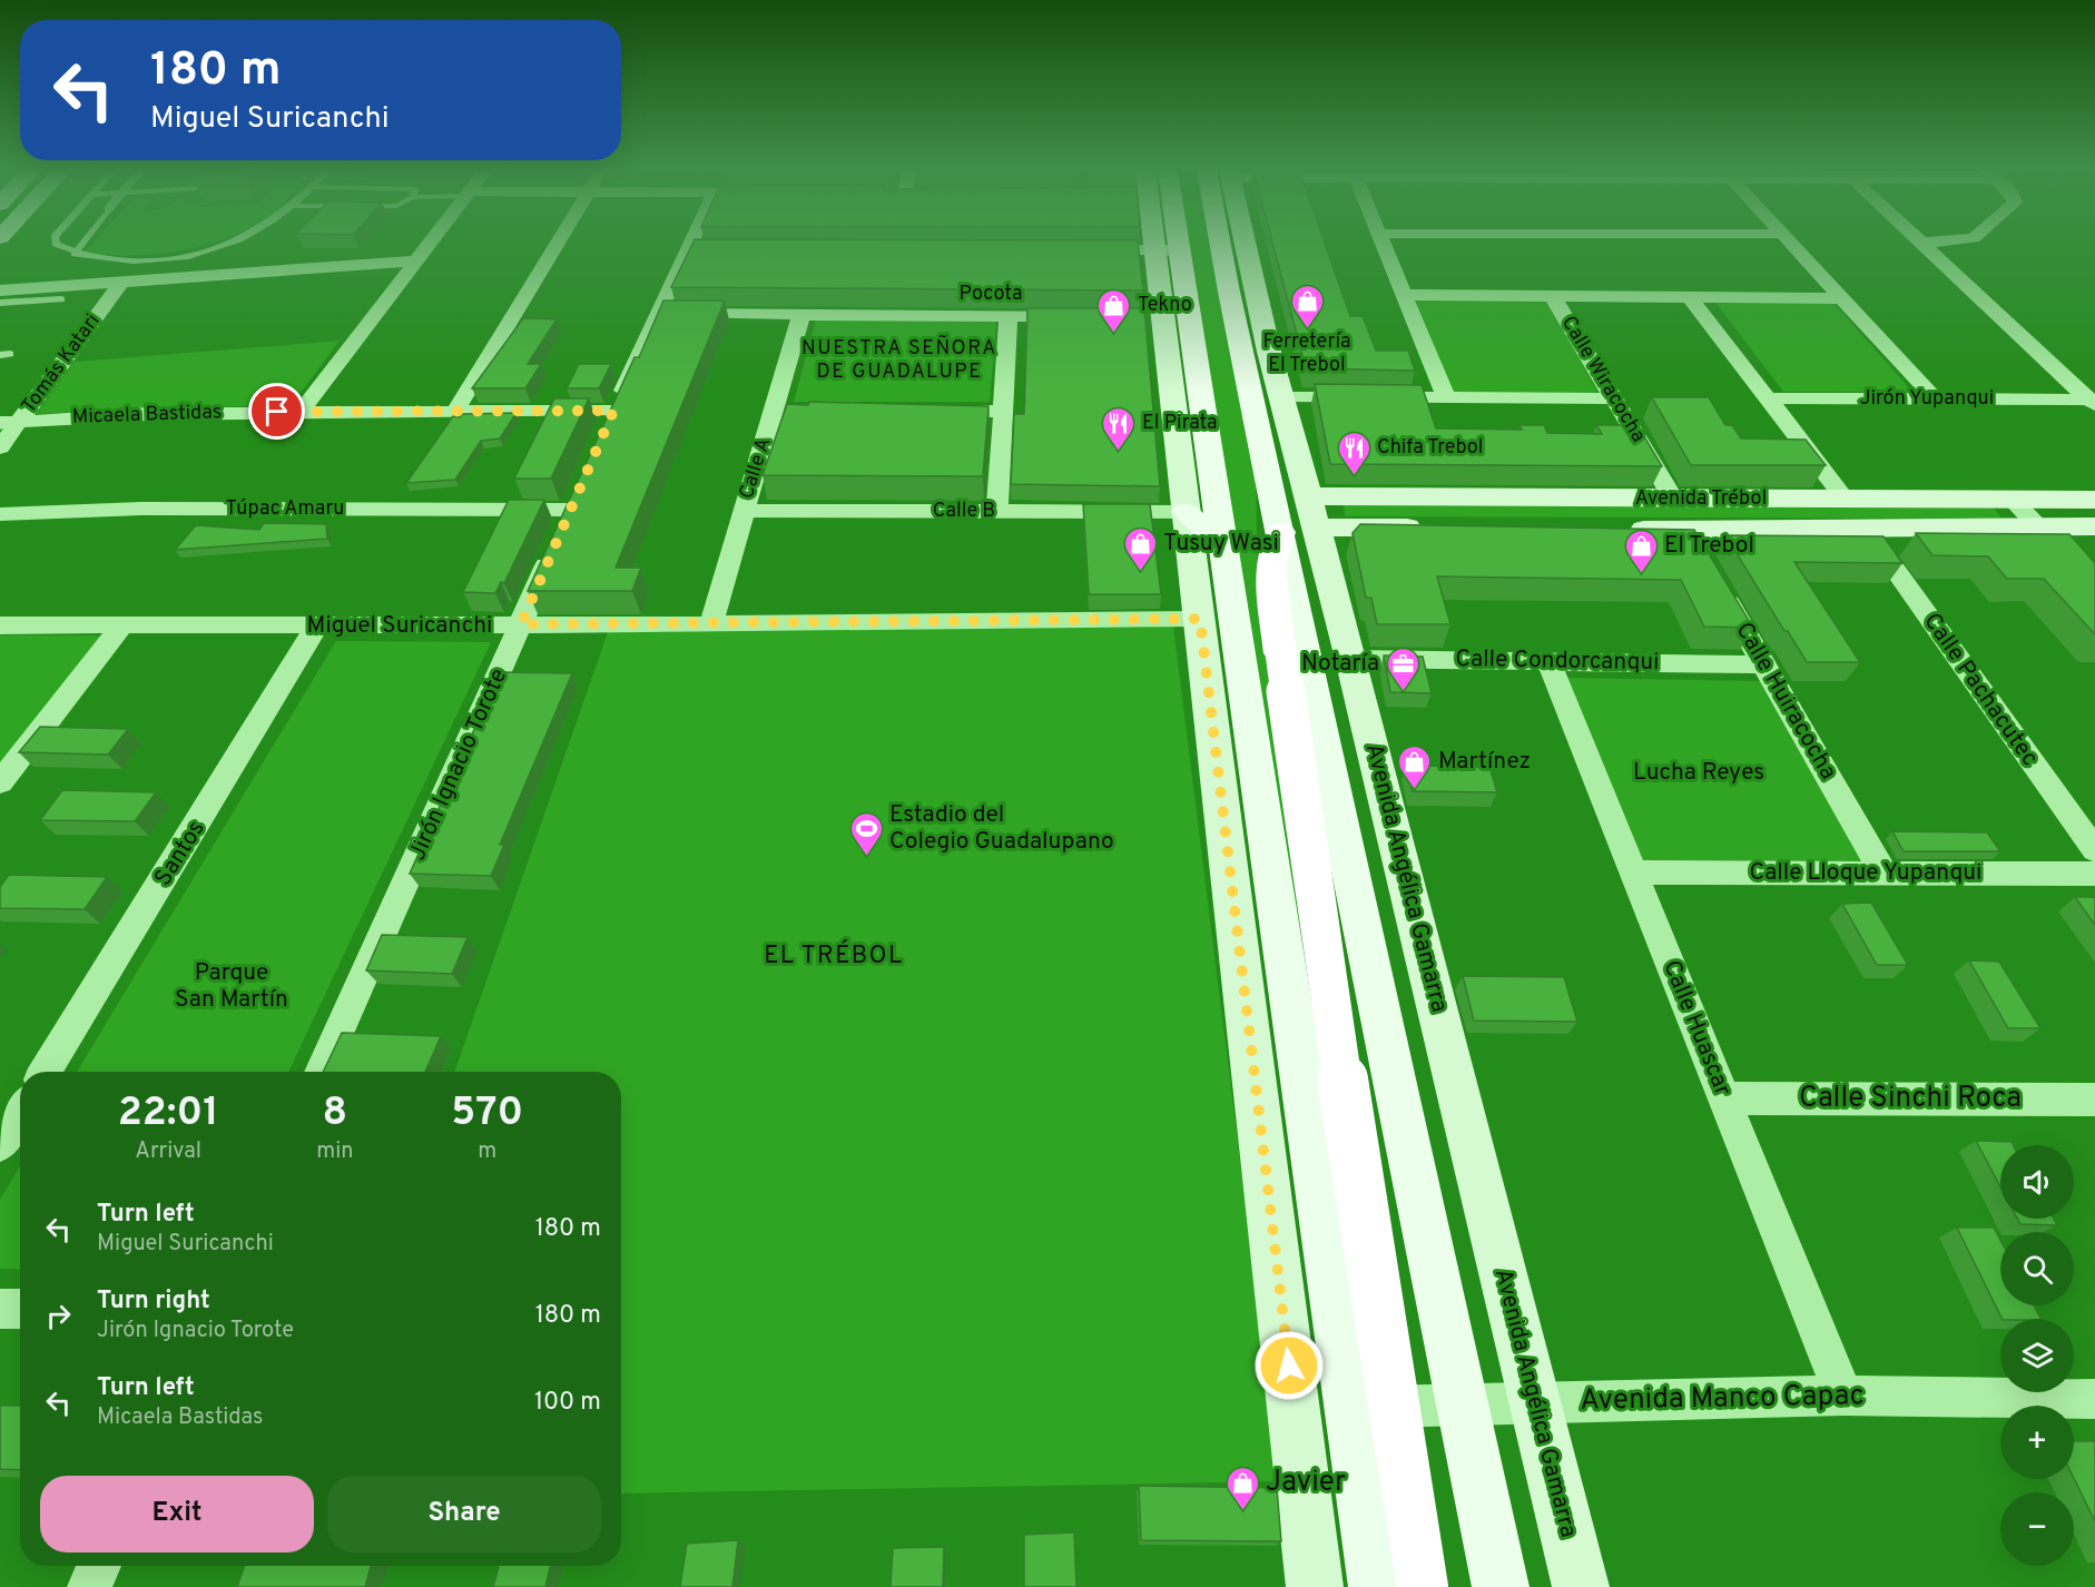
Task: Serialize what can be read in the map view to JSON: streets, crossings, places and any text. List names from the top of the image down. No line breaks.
{"streets":{"main road":["Avenida Trébol","Avenida Angélica Gamarra"],"street":["Pocota","Tomás Katari","Calle Wiracocha","Jirón Yupanqui","Micaela Bastidas","Calle A","Túpac Amaru","Calle B","Miguel Suricanchi","Calle Condorcanqui","Calle Pachacutec","Calle Huiracocha","Jirón Ignacio Torote","Santos","Calle Lloque Yupanqui","Calle Huascar","Calle Sinchi Roca","Avenida Manco Capac"]},"crossings":[["Pocota","Micaela Bastidas"],["Pocota","Calle A"],["Tomás Katari","Micaela Bastidas"],["Calle Wiracocha","Avenida Trébol"],["Calle A","Calle B"],["Calle A","Miguel Suricanchi"],["Avenida Trébol","Calle Pachacutec"],["Avenida Trébol","Avenida Angélica Gamarra"],["Túpac Amaru","Jirón Ignacio Torote"],["Miguel Suricanchi","Jirón Ignacio Torote"],["Miguel Suricanchi","Santos"],["Calle Condorcanqui","Calle Huiracocha"],["Calle Condorcanqui","Avenida Angélica Gamarra"],["Calle Condorcanqui","Calle Huascar"],["Calle Huiracocha","Calle Lloque Yupanqui"],["Calle Lloque Yupanqui","Calle Huascar"],["Avenida Angélica Gamarra","Avenida Manco Capac"],["Calle Huascar","Calle Sinchi Roca"],["Calle Huascar","Avenida Manco Capac"]],"districts":["NUESTRA SEÑORA DE GUADALUPE","EL TRÉBOL"],"parks":["Lucha Reyes","Parque San Martín"],"places":{"shop":["Ferretería El Trebol","Tekno","Tusuy Wasi","El Trebol","Martínez","Javier"],"restaurant":["El Pirata","Chifa Trebol"],"office":["Notaría"],"sports":["Estadio del Colegio Guadalupano"]},"page":{"turn":["180 m","Miguel Suricanchi"],"eta":["22:01","Arrival","8","min","570","m"],"map_buttons":["+","−"],"list":[{"name":"Turn left","note":"Miguel Suricanchi","value":"180 m"},{"name":"Turn right","note":"Jirón Ignacio Torote","value":"180 m"},{"name":"Turn left","note":"Micaela Bastidas","value":"100 m"}],"buttons":["Exit","Share"]}}
